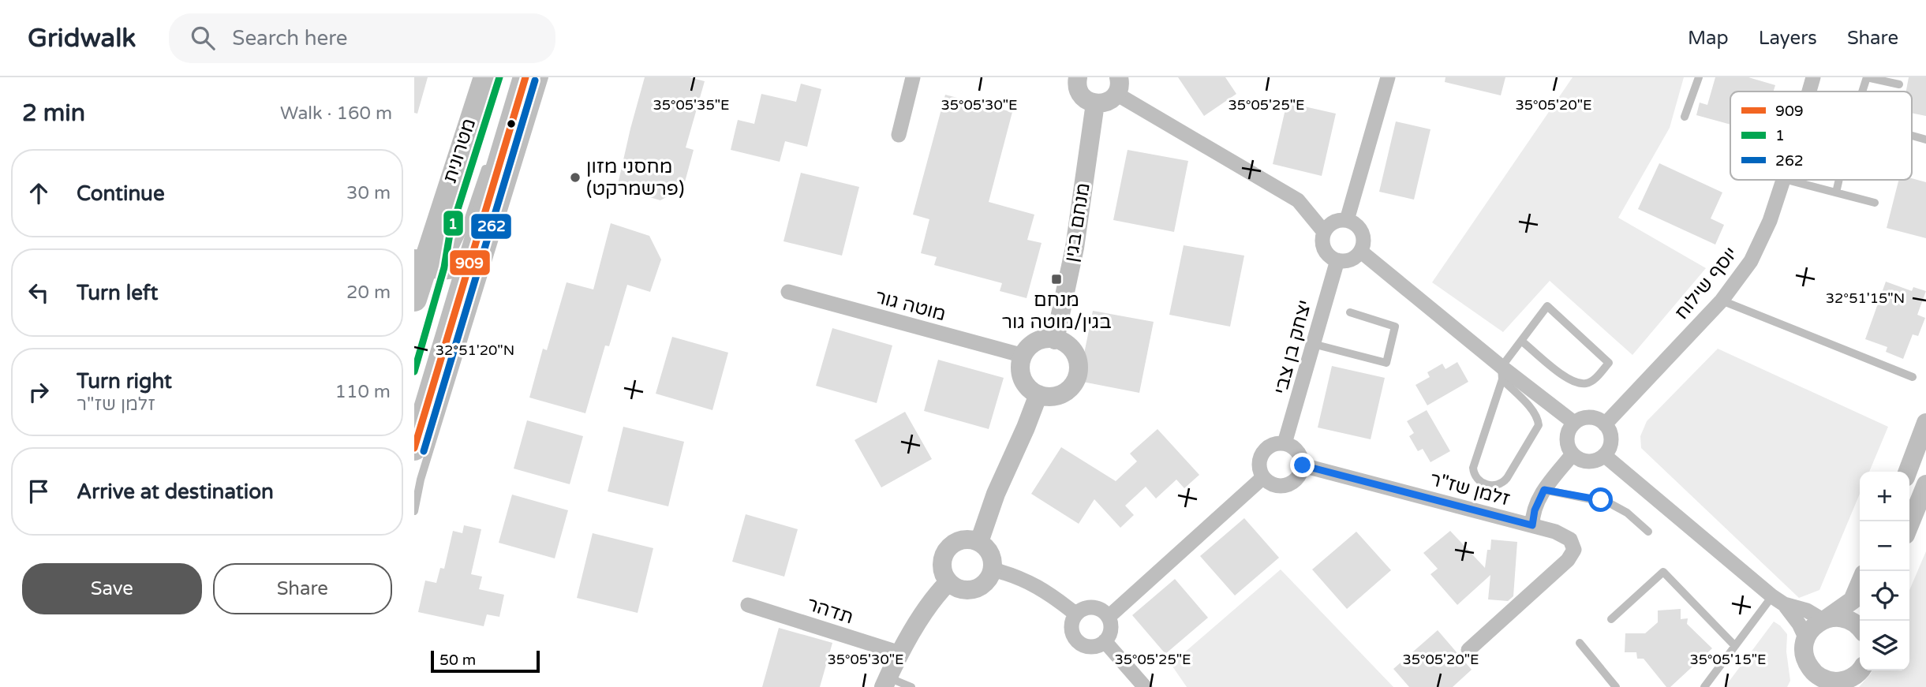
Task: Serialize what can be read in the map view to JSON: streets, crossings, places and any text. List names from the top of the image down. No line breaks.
{"streets":{"street":["מנחם בגין","יוסף שילוח","מוטה גור","יצחק בן צבי","זלמן שז\"ר","תדהר"],"lane":["מטרונית"]},"crossings":[["מנחם בגין","מוטה גור"],["יצחק בן צבי","זלמן שז\"ר"]],"places":{"other":["מחסני מזון (פרשמרקט)"],"transit":["מנחם בגין/מוטה גור"]},"lines":["transit line 909","transit line 1","transit line 262"],"legend":["909","1","262"],"scale_bar":"50 m","page":{"header":"Gridwalk","search":"Search here","nav":["Map","Layers","Share"],"heading":["2 min","Walk · 160 m"],"list":[["Continue","30 m"],["Turn left","20 m"],["Turn right","זלמן שז\"ר","110 m"],"Arrive at destination"],"map_buttons":["+","−"],"buttons":["Save","Share"],"scale":"50 m"},"coordinates":["35°05'35\"E","35°05'30\"E","35°05'25\"E","35°05'20\"E","32°51'15\"N","32°51'20\"N","35°05'15\"E"]}
